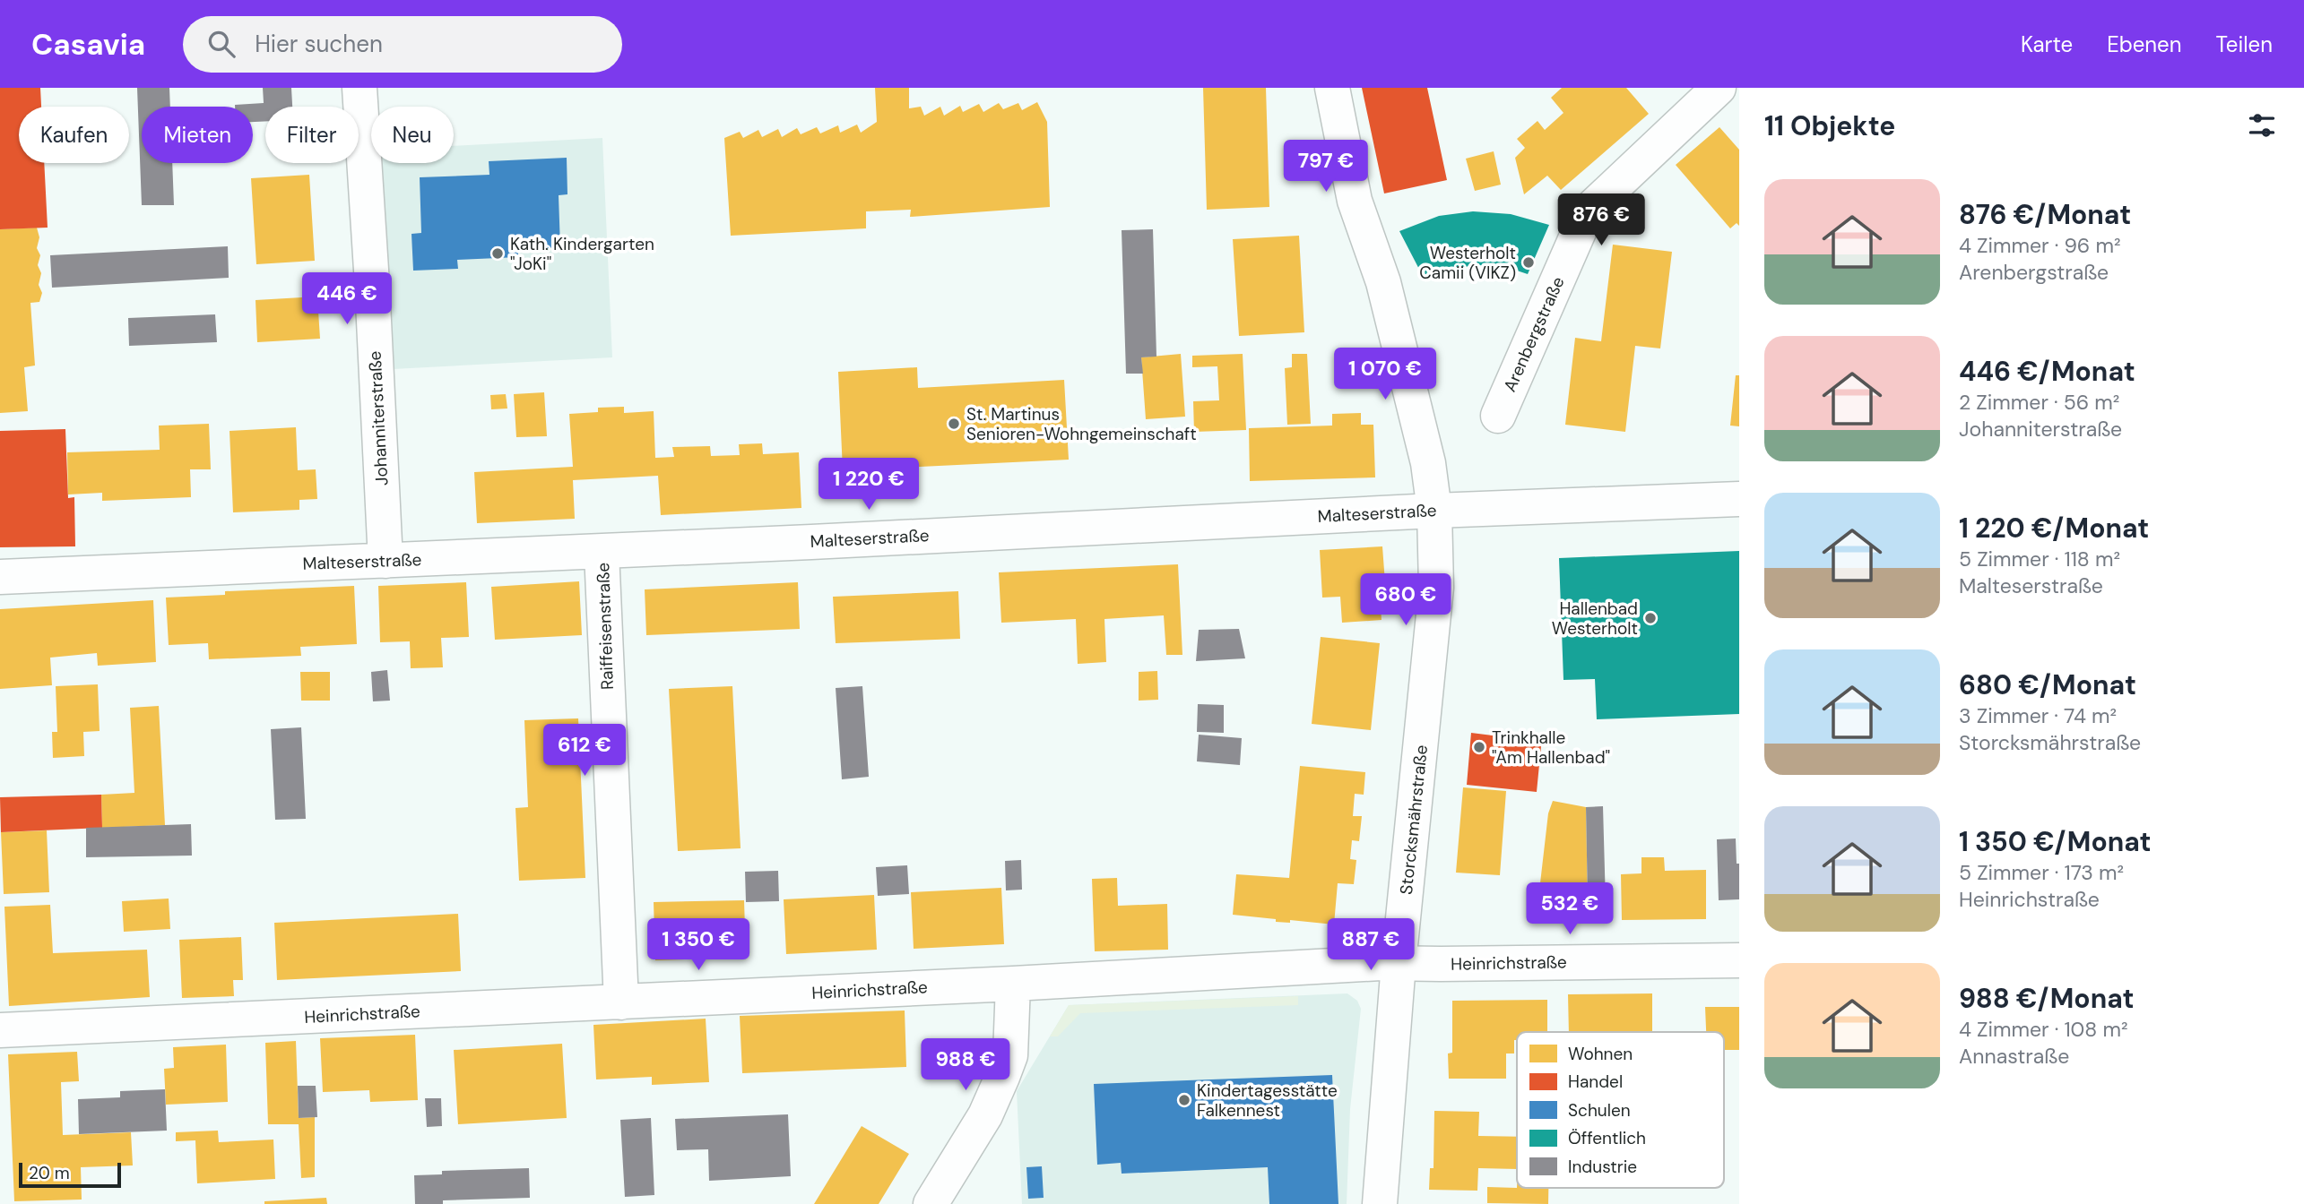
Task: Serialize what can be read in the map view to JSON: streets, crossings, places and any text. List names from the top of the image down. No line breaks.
{"streets":{"street":["Arenbergstraße","Johanniterstraße","Malteserstraße","Raiffeisenstraße","Storcksmährstraße","Heinrichstraße"]},"crossings":[["Johanniterstraße","Malteserstraße"],["Malteserstraße","Raiffeisenstraße"],["Malteserstraße","Storcksmährstraße"],["Raiffeisenstraße","Heinrichstraße"],["Storcksmährstraße","Heinrichstraße"]],"places":["Kath. Kindergarten \"JoKi\"","Westerholt Camii (VIKZ)","St. Martinus Senioren-Wohngemeinschaft","Hallenbad Westerholt","Trinkhalle \"Am Hallenbad\"","Kindertagesstätte Falkennest"],"legend":["Wohnen","Handel","Schulen","Öffentlich","Industrie"],"scale_bar":"20 m","page":{"header":"Casavia","search":"Hier suchen","nav":["Karte","Ebenen","Teilen"],"heading":"11 Objekte","chip":["Kaufen","Mieten","Filter","Neu"],"price":["797 €","876 €","446 €","1 070 €","1 220 €","680 €","612 €","532 €","1 350 €","887 €","988 €"],"list":[{"name":"876 €/Monat","note":"4 Zimmer · 96 m² · Arenbergstraße"},{"name":"446 €/Monat","note":"2 Zimmer · 56 m² · Johanniterstraße"},{"name":"1 220 €/Monat","note":"5 Zimmer · 118 m² · Malteserstraße"},{"name":"680 €/Monat","note":"3 Zimmer · 74 m² · Storcksmährstraße"},{"name":"1 350 €/Monat","note":"5 Zimmer · 173 m² · Heinrichstraße"},{"name":"988 €/Monat","note":"4 Zimmer · 108 m² · Annastraße"}],"scale":"20 m"}}
